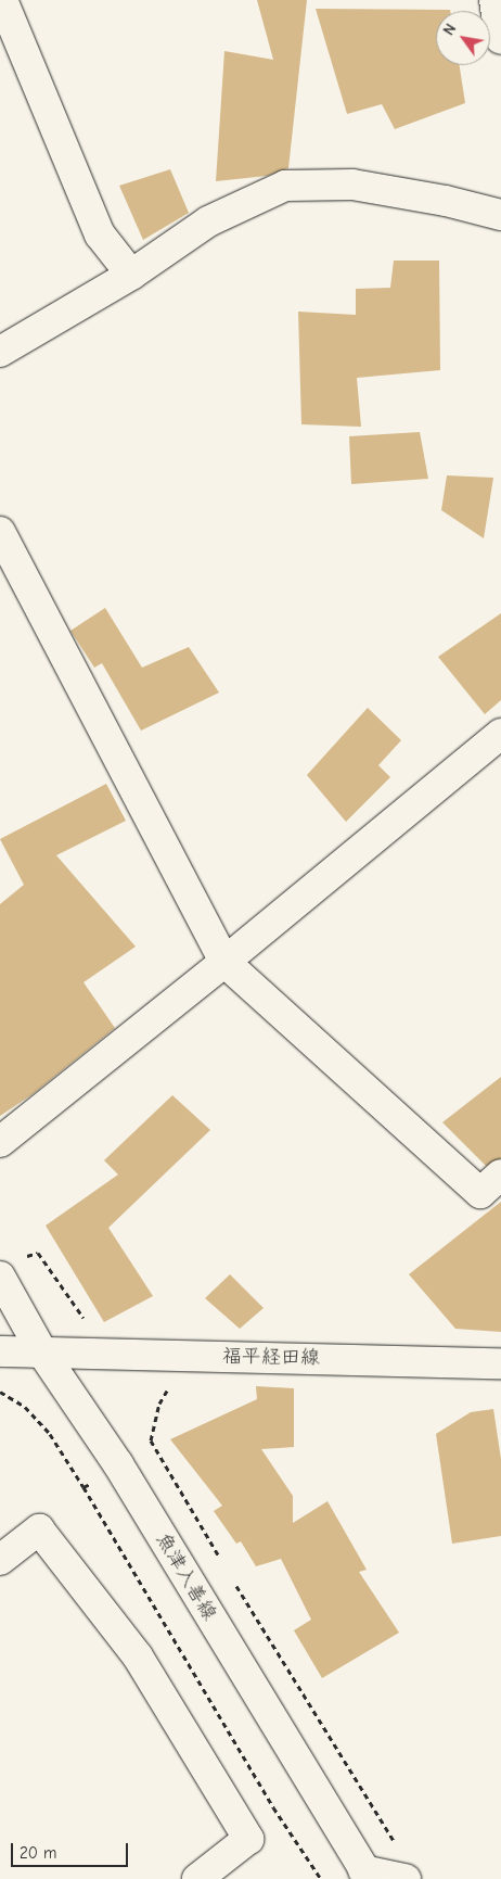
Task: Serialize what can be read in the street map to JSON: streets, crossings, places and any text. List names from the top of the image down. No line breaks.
{"streets":{"street":["福平経田線","魚津入善線"]},"crossings":[["福平経田線","魚津入善線"]],"scale_bar":"20 m","north":"top left"}
